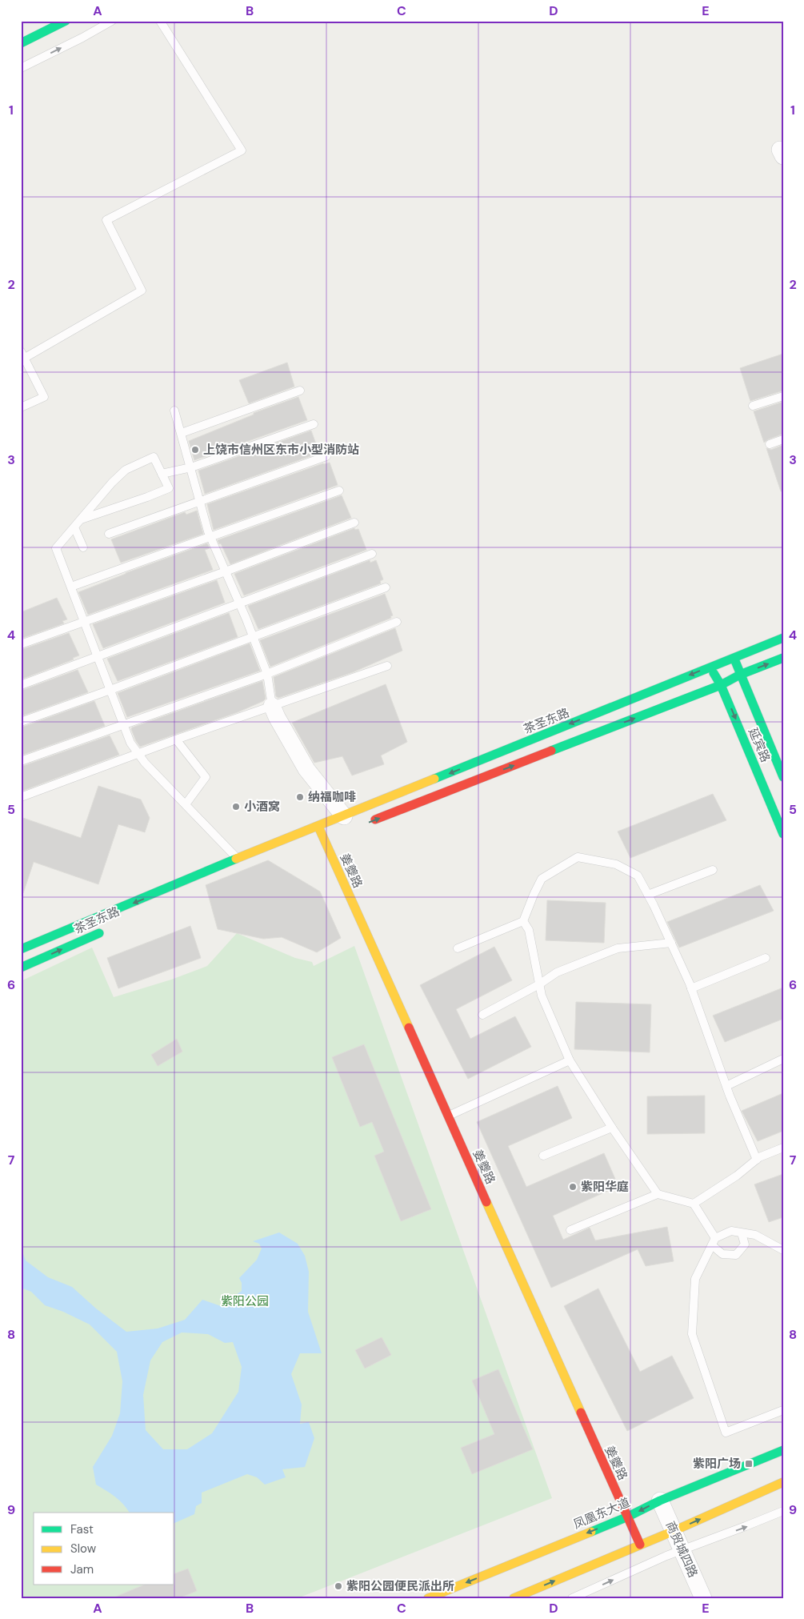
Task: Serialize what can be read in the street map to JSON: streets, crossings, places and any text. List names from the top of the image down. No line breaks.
{"streets":{"main road":["茶圣东路","延宾路","姜夔路","凤凰东大道"],"street":["商贸城四路"]},"crossings":[["茶圣东路","延宾路"],["茶圣东路","姜夔路"],["姜夔路","凤凰东大道"],["凤凰东大道","商贸城四路"]],"parks":["紫阳公园"],"places":{"other":["上饶市信州区东市小型消防站","纳福咖啡","小酒窝","紫阳华庭","紫阳公园便民派出所"],"transit":["紫阳广场"]},"legend":["Fast","Slow","Jam"],"grid":{"columns":["A","B","C","D","E"],"rows":["1","2","3","4","5","6","7","8","9"]}}
